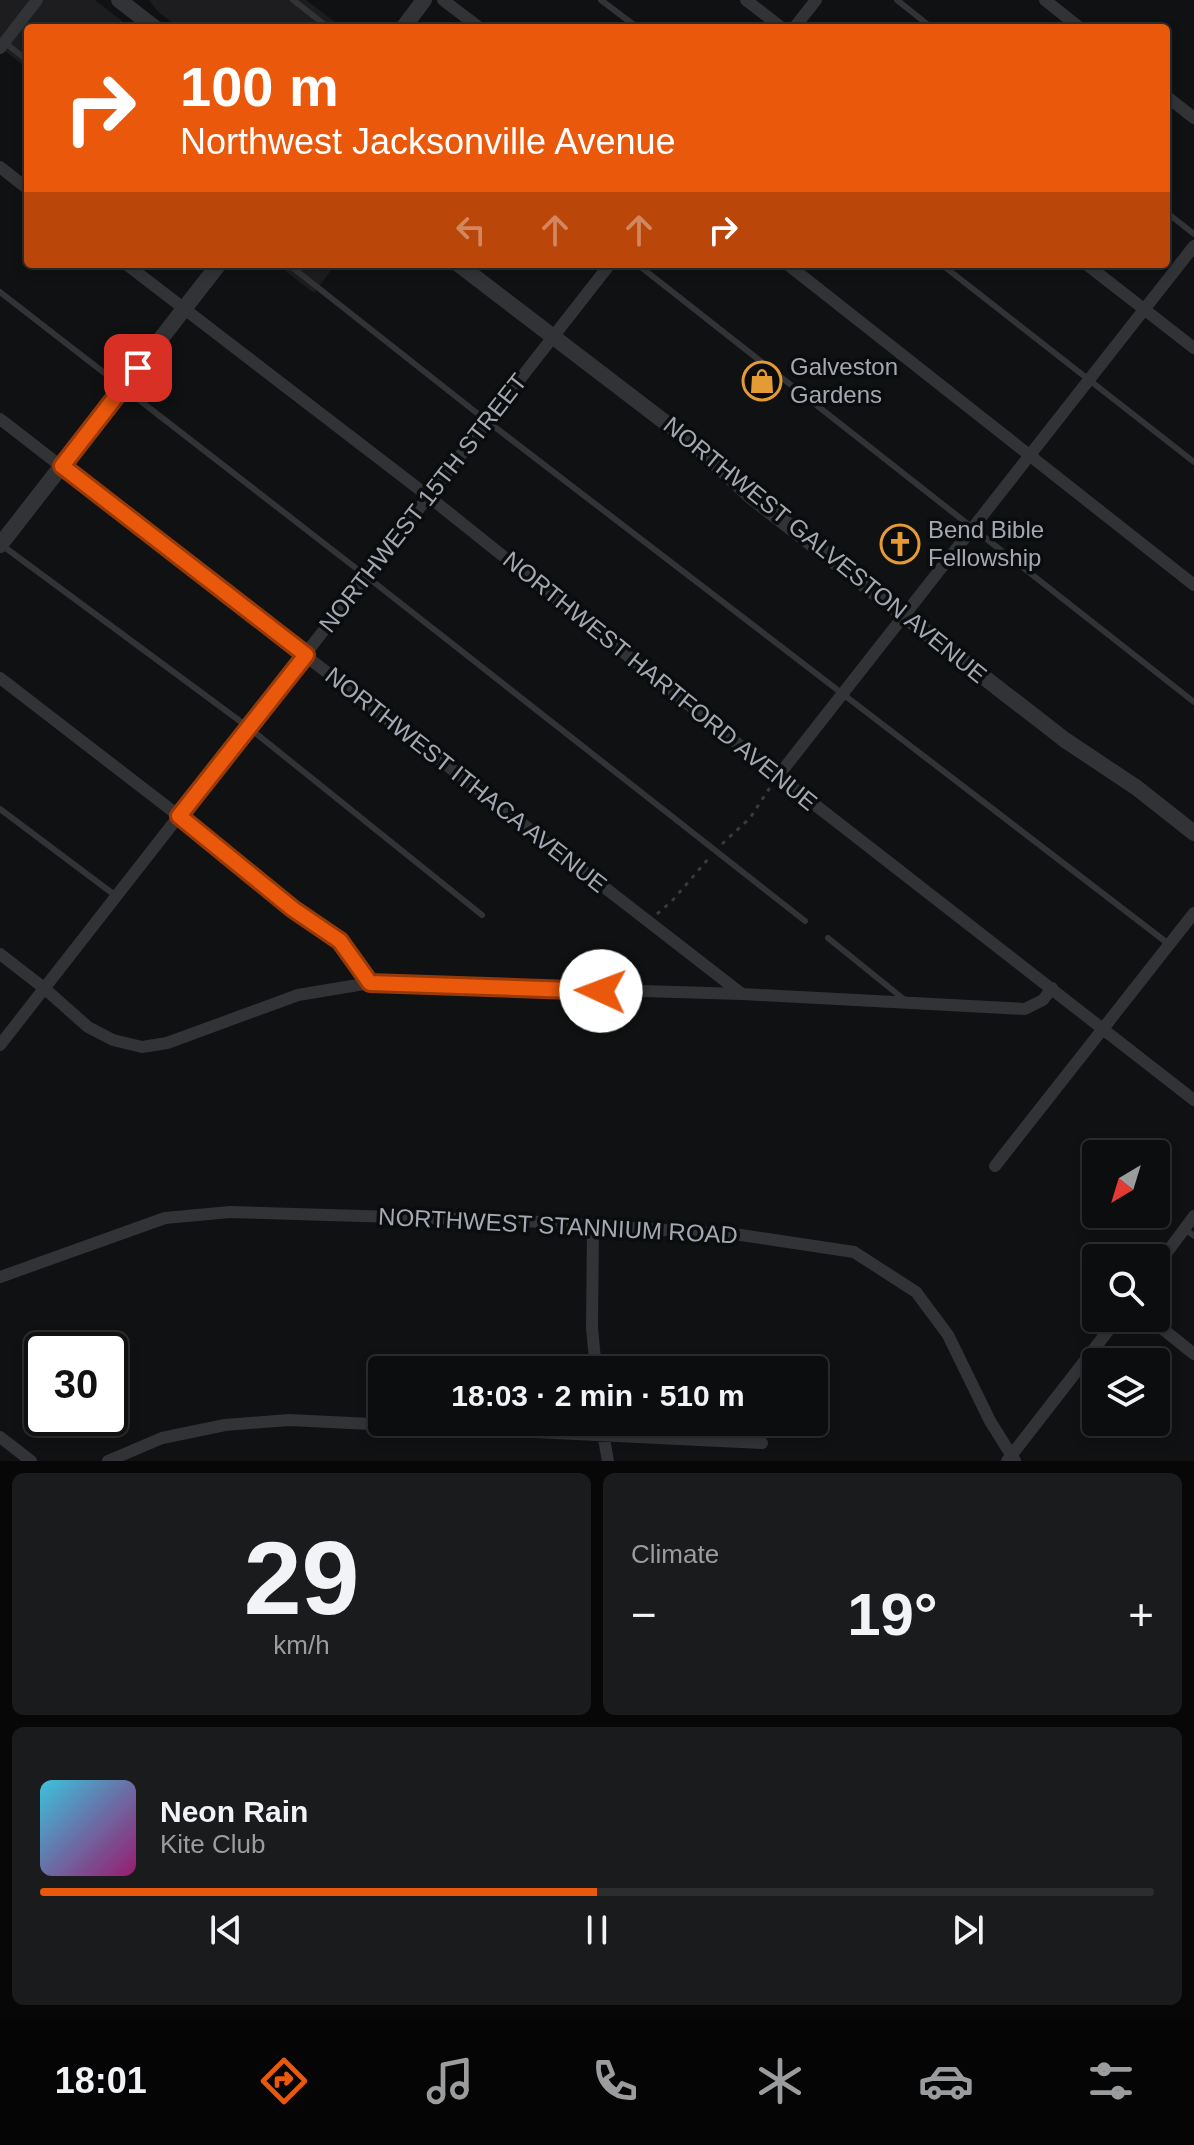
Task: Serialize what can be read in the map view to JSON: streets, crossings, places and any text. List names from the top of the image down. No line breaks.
{"streets":{"street":["NORTHWEST 15TH STREET","NORTHWEST GALVESTON AVENUE","NORTHWEST HARTFORD AVENUE","NORTHWEST ITHACA AVENUE","NORTHWEST STANNIUM ROAD"]},"crossings":[["NORTHWEST 15TH STREET","NORTHWEST GALVESTON AVENUE"],["NORTHWEST 15TH STREET","NORTHWEST HARTFORD AVENUE"],["NORTHWEST 15TH STREET","NORTHWEST ITHACA AVENUE"]],"places":{"shop":["Galveston Gardens"],"church":["Bend Bible Fellowship"]},"north":"bottom left","page":{"turn":["100 m","Northwest Jacksonville Avenue"],"limit":"30","trip":"18:03 · 2 min · 510 m","tile":[["29","km/h"],"Climate"],"heat":["−","19°","+"],"song":["Neon Rain","Kite Club"],"tabs":"18:01"}}
